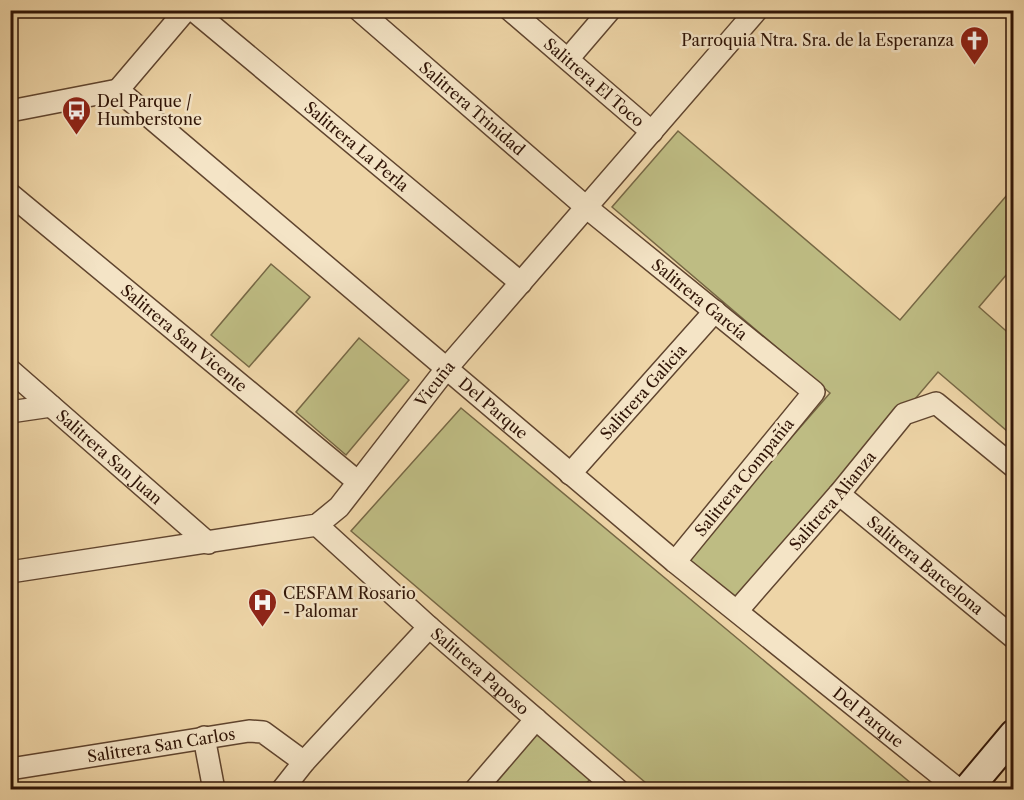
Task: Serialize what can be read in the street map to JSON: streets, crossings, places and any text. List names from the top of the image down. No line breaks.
{"streets":{"street":["Salitrera El Toco","Salitrera Trinidad","Salitrera La Perla","Salitrera García","Salitrera San Vicente","Vicuña","Salitrera Galicia","Del Parque","Salitrera San Juan","Salitrera Compañía","Salitrera Alianza","Salitrera Barcelona","Salitrera Paposo","Salitrera San Carlos"]},"crossings":[["Salitrera El Toco","Vicuña"],["Salitrera Trinidad","Salitrera García"],["Salitrera Trinidad","Vicuña"],["Salitrera La Perla","Vicuña"],["Salitrera García","Vicuña"],["Salitrera García","Salitrera Galicia"],["Salitrera García","Salitrera Compañía"],["Salitrera San Vicente","Vicuña"],["Vicuña","Del Parque"],["Vicuña","Salitrera Paposo"],["Salitrera Galicia","Del Parque"],["Del Parque","Salitrera Compañía"],["Del Parque","Salitrera Alianza"],["Salitrera Alianza","Salitrera Barcelona"]],"places":{"church":["Parroquia Ntra. Sra. de la Esperanza"],"bus stop":["Del Parque / Humberstone"],"hospital":["CESFAM Rosario - Palomar"]}}
